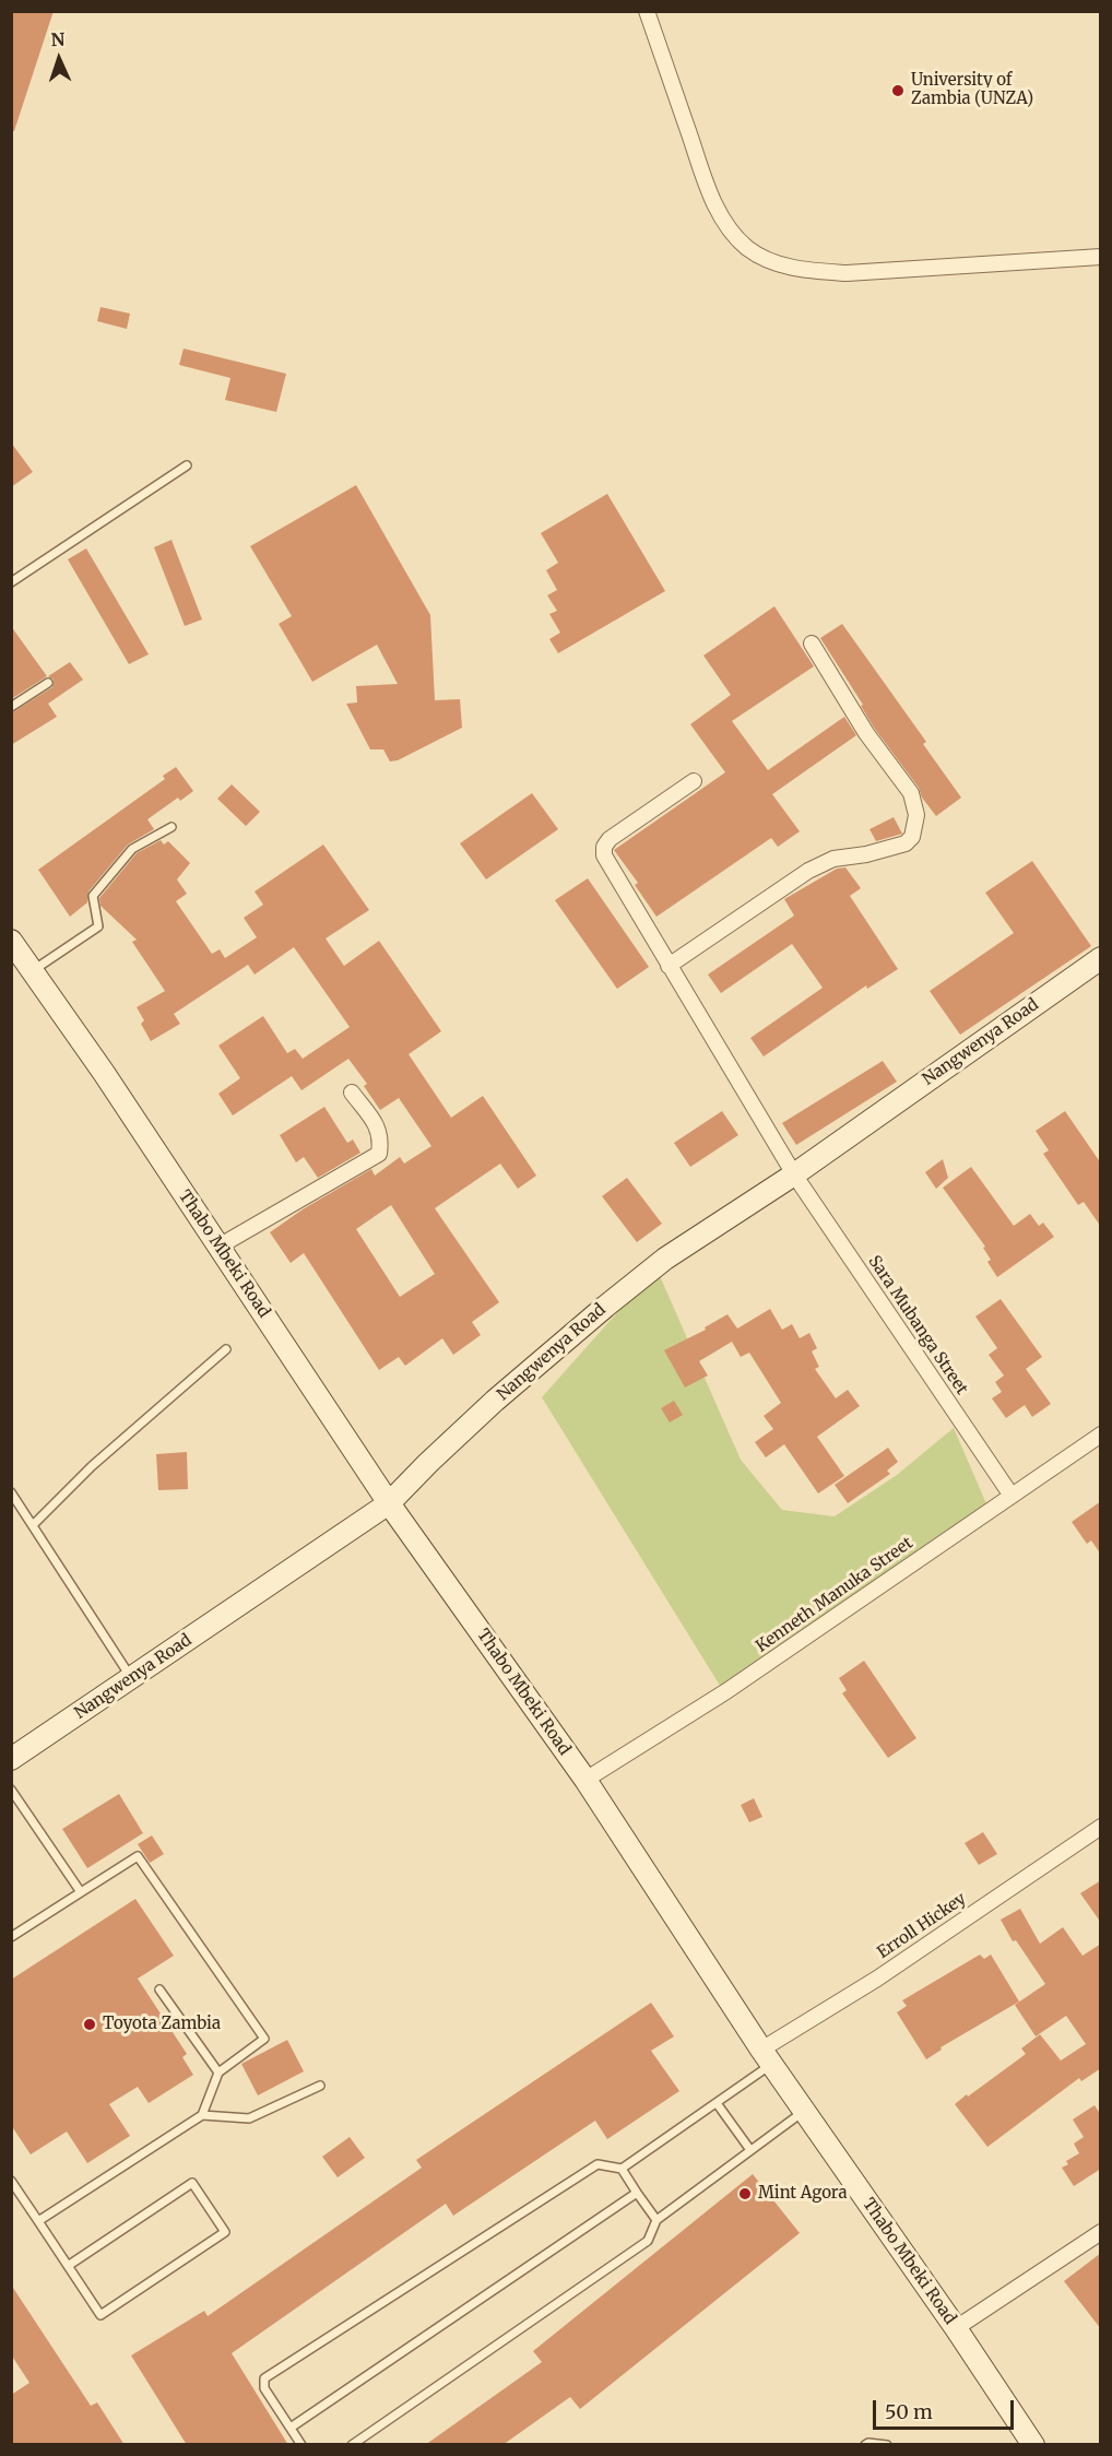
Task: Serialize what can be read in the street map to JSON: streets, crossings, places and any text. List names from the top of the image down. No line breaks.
{"streets":{"main road":["Nangwenya Road","Thabo Mbeki Road"],"street":["Sara Mubanga Street","Kenneth Manuka Street","Erroll Hickey"]},"crossings":[["Nangwenya Road","Thabo Mbeki Road"],["Nangwenya Road","Sara Mubanga Street"],["Thabo Mbeki Road","Kenneth Manuka Street"],["Thabo Mbeki Road","Erroll Hickey"],["Sara Mubanga Street","Kenneth Manuka Street"]],"places":["University of Zambia (UNZA)","Toyota Zambia","Mint Agora"],"scale_bar":"50 m","north":"top"}
